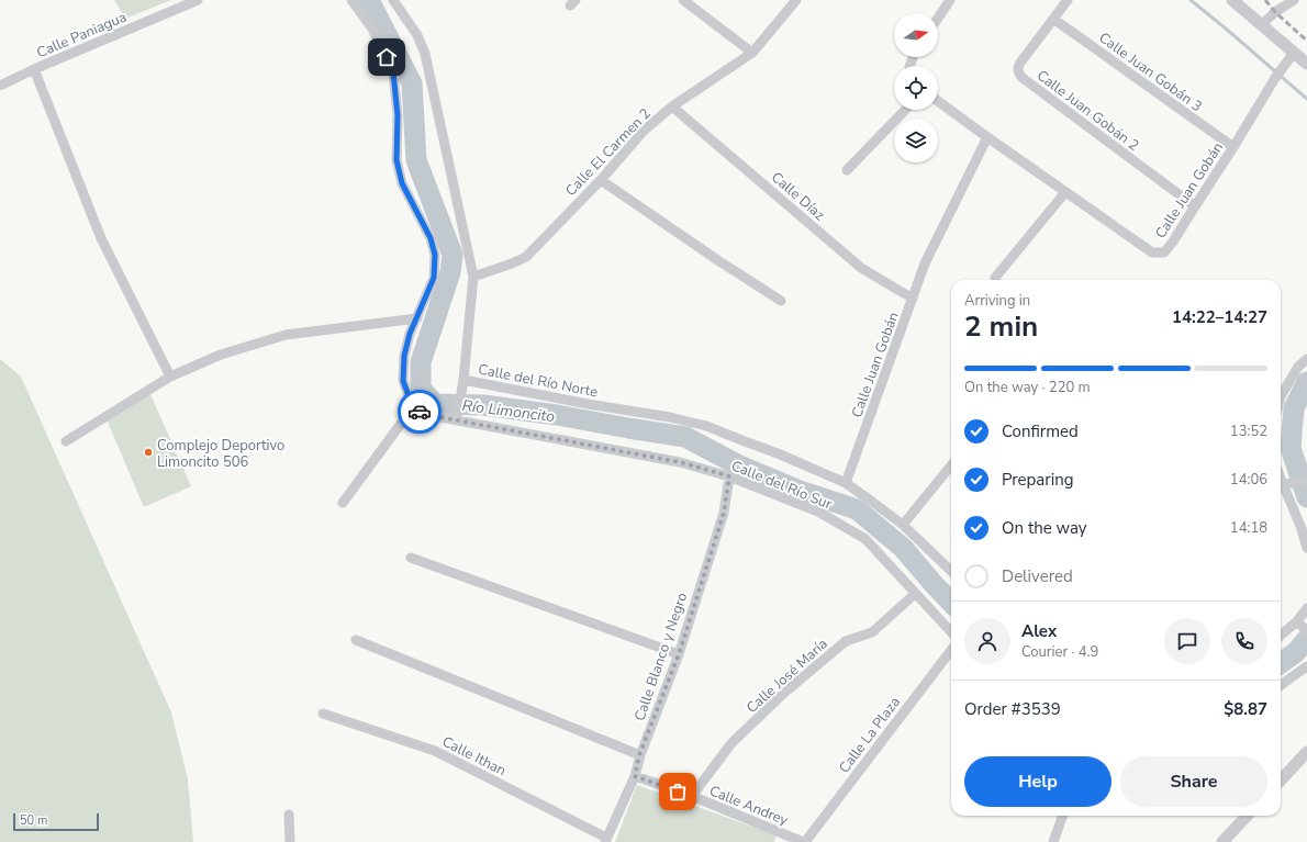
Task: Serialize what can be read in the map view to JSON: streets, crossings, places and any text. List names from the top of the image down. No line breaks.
{"streets":{"street":["Calle Paniagua","Calle Juan Gobán 3","Calle Juan Gobán 2","Calle El Carmen 2","Calle Juan Gobán","Calle Díaz","Calle del Río Norte","Calle del Río Sur","Calle Blanco y Negro","Calle José María","Calle La Plaza","Calle Ithan","Calle Andrey"]},"crossings":[["Calle Juan Gobán 3","Calle Juan Gobán 2"],["Calle Juan Gobán 3","Calle Juan Gobán"],["Calle Juan Gobán 2","Calle Juan Gobán"],["Calle El Carmen 2","Calle Díaz"],["Calle El Carmen 2","Calle del Río Norte"],["Calle Juan Gobán","Calle Díaz"],["Calle Juan Gobán","Calle del Río Norte"],["Calle del Río Sur","Calle Blanco y Negro"],["Calle del Río Sur","Calle José María"],["Calle Blanco y Negro","Calle Ithan"],["Calle Blanco y Negro","Calle Andrey"],["Calle José María","Calle Andrey"],["Calle La Plaza","Calle Andrey"]],"water":["Río Limoncito"],"places":["Complejo Deportivo Limoncito 506"],"scale_bar":"50 m","north":"right","page":{"heading":["2 min","Arriving in","14:22–14:27"],"panel":["Alex","Courier · 4.9","Order #3539","$8.87"],"bar":"On the way · 220 m","list":[["Confirmed","13:52"],["Preparing","14:06"],["On the way","14:18"],"Delivered"],"buttons":["Help","Share"],"scale":"50 m"}}
